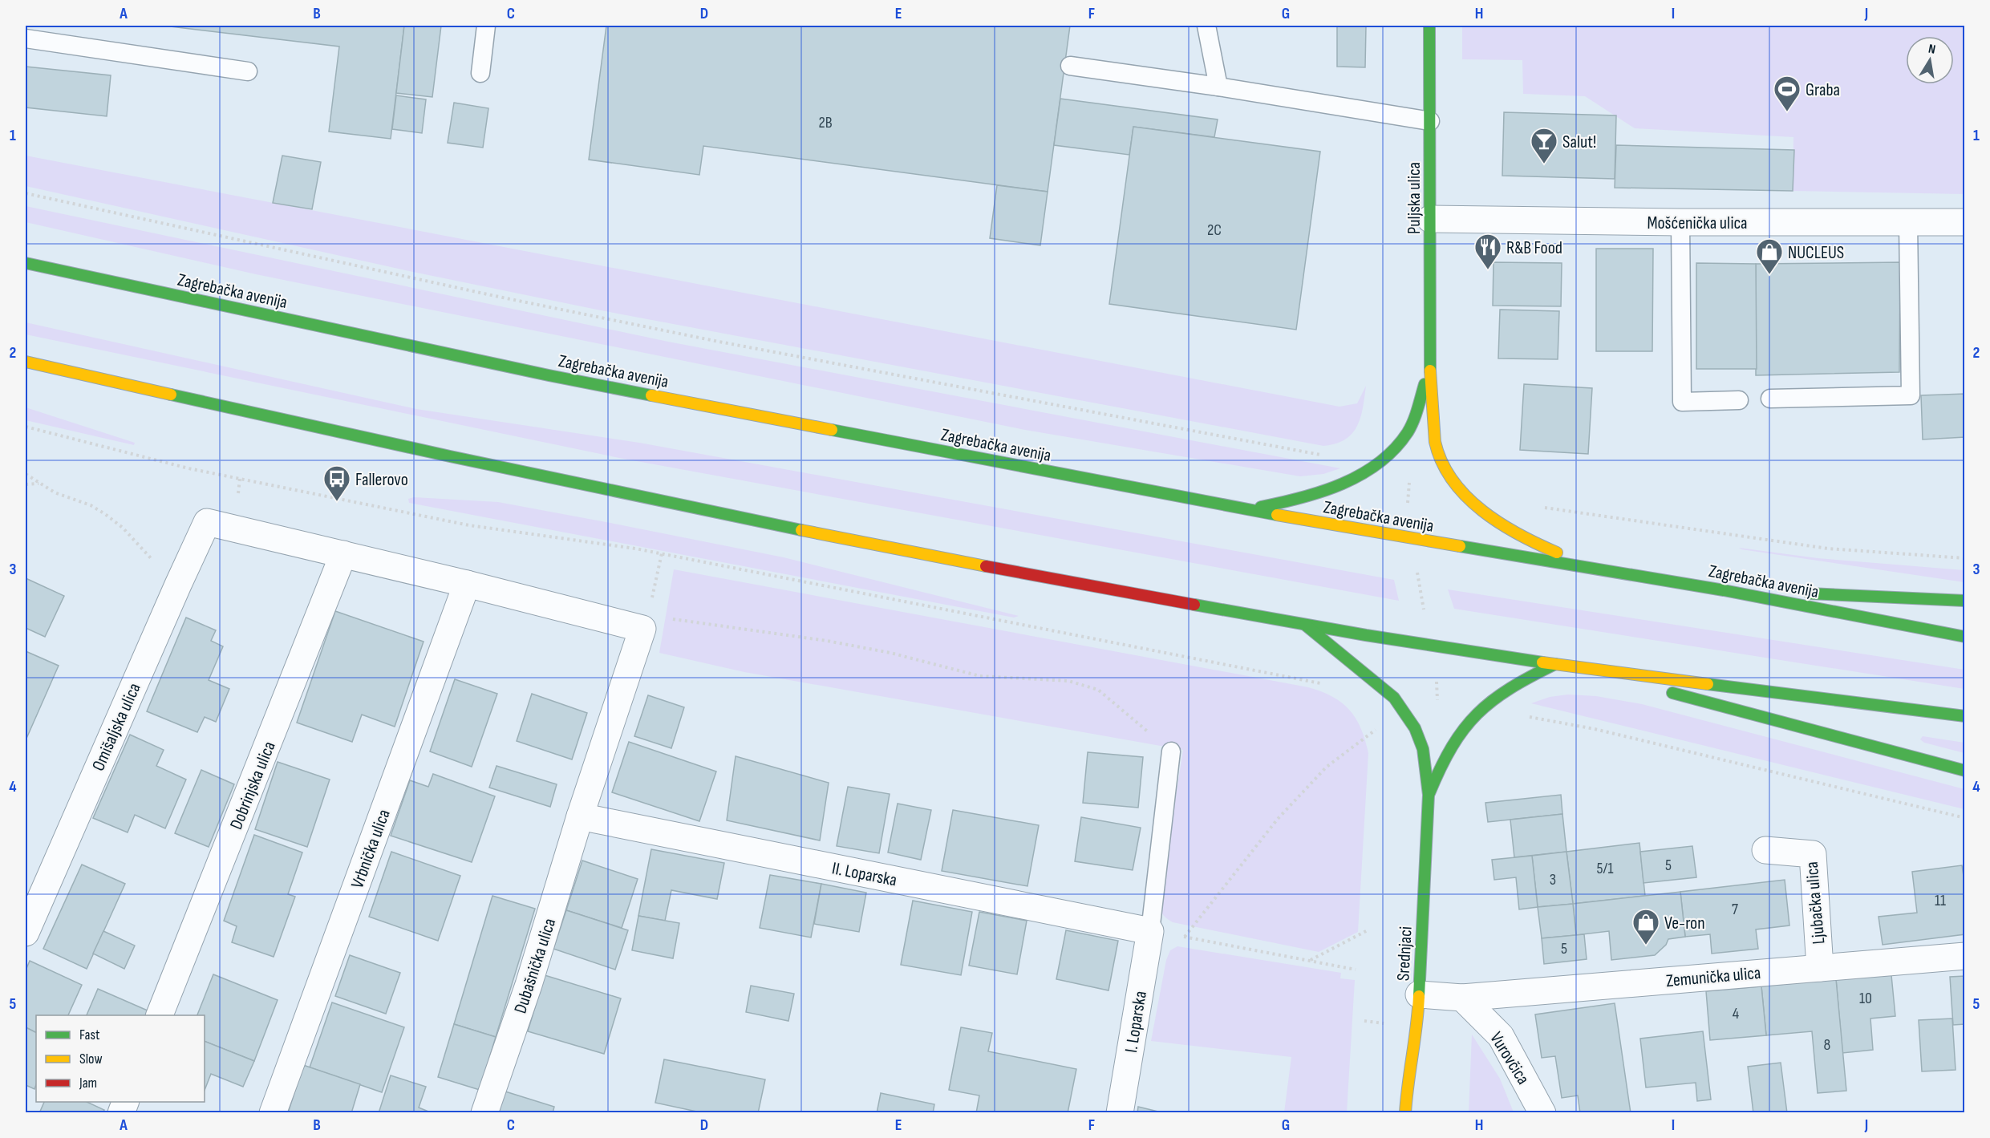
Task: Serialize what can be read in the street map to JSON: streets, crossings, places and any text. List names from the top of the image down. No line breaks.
{"streets":{"main road":["Puljska ulica","Zagrebačka avenija","Srednjaci"],"street":["Mošćenička ulica","Omišaljska ulica","Dobrinjska ulica","Vrbnička ulica","II. Loparska","Ljubačka ulica","Dubašnička ulica","Zemunička ulica","I. Loparska","Vurovčica"]},"crossings":[["Puljska ulica","Mošćenička ulica"],["Omišaljska ulica","Dobrinjska ulica"],["Vrbnička ulica","Dubašnička ulica"],["II. Loparska","Dubašnička ulica"],["II. Loparska","I. Loparska"],["Ljubačka ulica","Zemunička ulica"],["Zemunička ulica","Vurovčica"]],"places":{"sports":["Graba"],"bar":["Salut!"],"restaurant":["R&B Food"],"shop":["NUCLEUS","Ve-ron"],"bus stop":["Fallerovo"]},"house_numbers":["2B","2C","5","5/1","3","11","7","5","10","4","8"],"legend":["Fast","Slow","Jam"],"north":"top","grid":{"columns":["A","B","C","D","E","F","G","H","I","J"],"rows":["1","2","3","4","5"]}}
